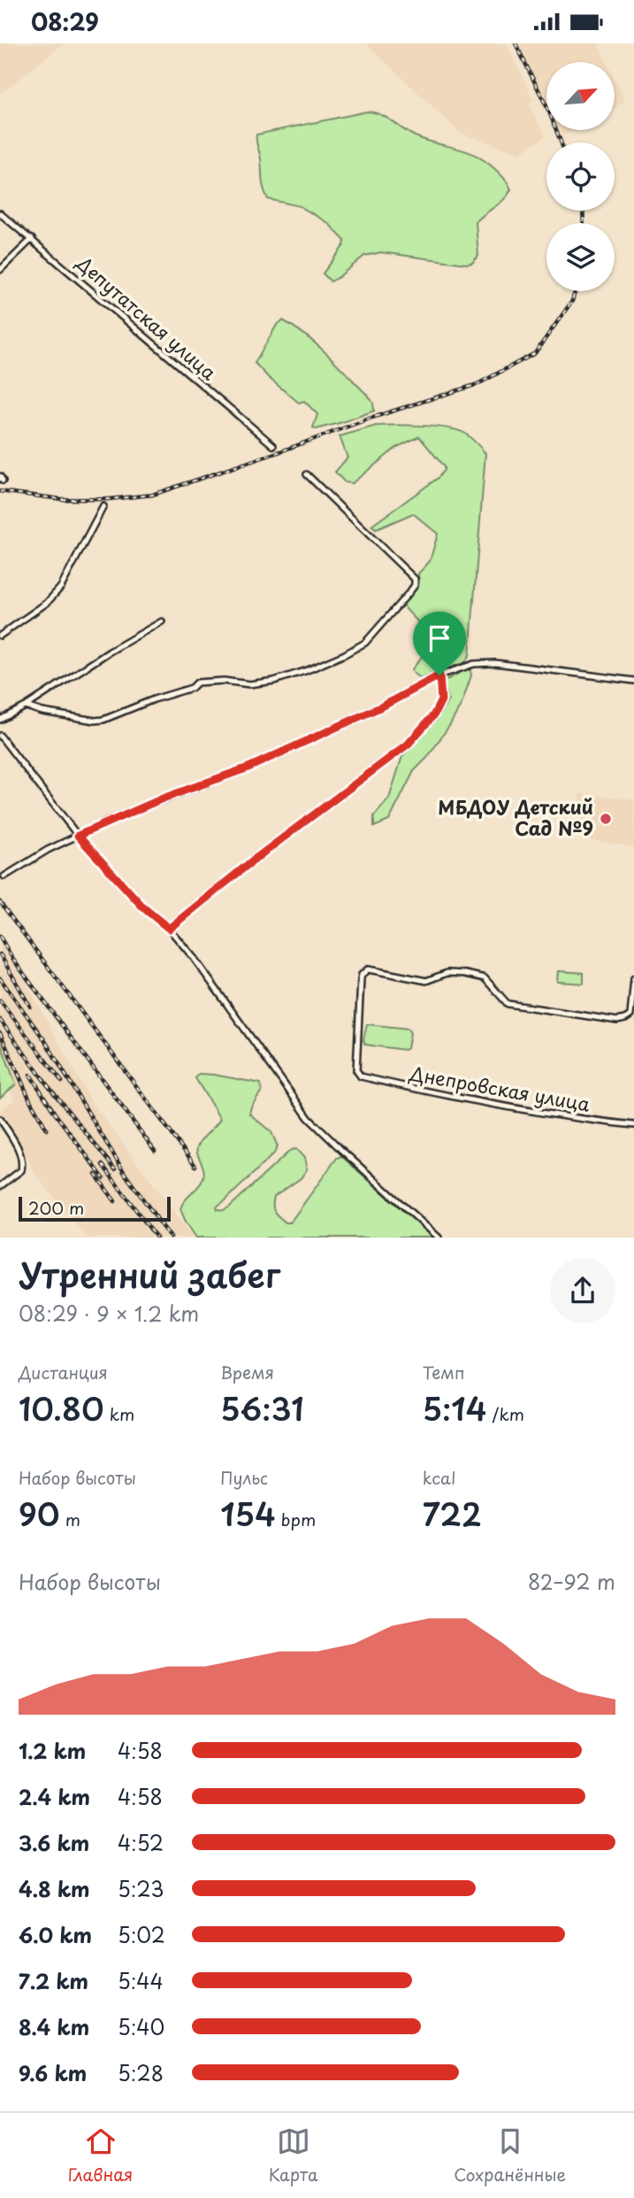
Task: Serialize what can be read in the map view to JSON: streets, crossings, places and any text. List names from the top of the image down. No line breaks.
{"streets":{"street":["Депутатская улица","Днепровская улица"]},"places":["МБДОУ Детский Сад №9"],"scale_bar":"200 m","north":"top right","page":{"status":"08:29","scale":"200 m","heading":["Утренний забег","08:29 · 9 × 1.2 km"],"stats":[["Дистанция","10.80 km"],["Время","56:31"],["Темп","5:14 /km"],["Набор высоты","90 m"],["Пульс","154 bpm"],["kcal","722"]],"chart":["Набор высоты","82–92 m"],"list":[{"name":"1.2 km","note":"4:58"},{"name":"2.4 km","note":"4:58"},{"name":"3.6 km","note":"4:52"},{"name":"4.8 km","note":"5:23"},{"name":"6.0 km","note":"5:02"},{"name":"7.2 km","note":"5:44"},{"name":"8.4 km","note":"5:40"},{"name":"9.6 km","note":"5:28"}],"tabs":["Главная","Карта","Сохранённые"]}}
